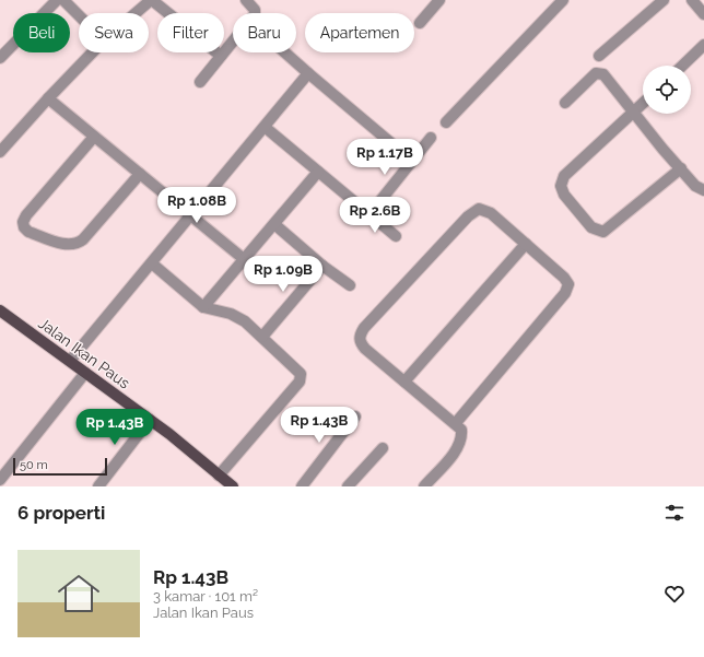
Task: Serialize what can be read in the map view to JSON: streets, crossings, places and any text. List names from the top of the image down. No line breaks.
{"streets":{"main road":["Jalan Ikan Paus"]},"scale_bar":"50 m","page":{"chip":["Beli","Sewa","Filter","Baru","Apartemen"],"price":["Rp 1.17B","Rp 1.08B","Rp 2.6B","Rp 1.09B","Rp 1.43B","Rp 1.43B"],"scale":"50 m","heading":"6 properti","list":[{"name":"Rp 1.43B","note":"3 kamar · 101 m² · Jalan Ikan Paus"}]}}
